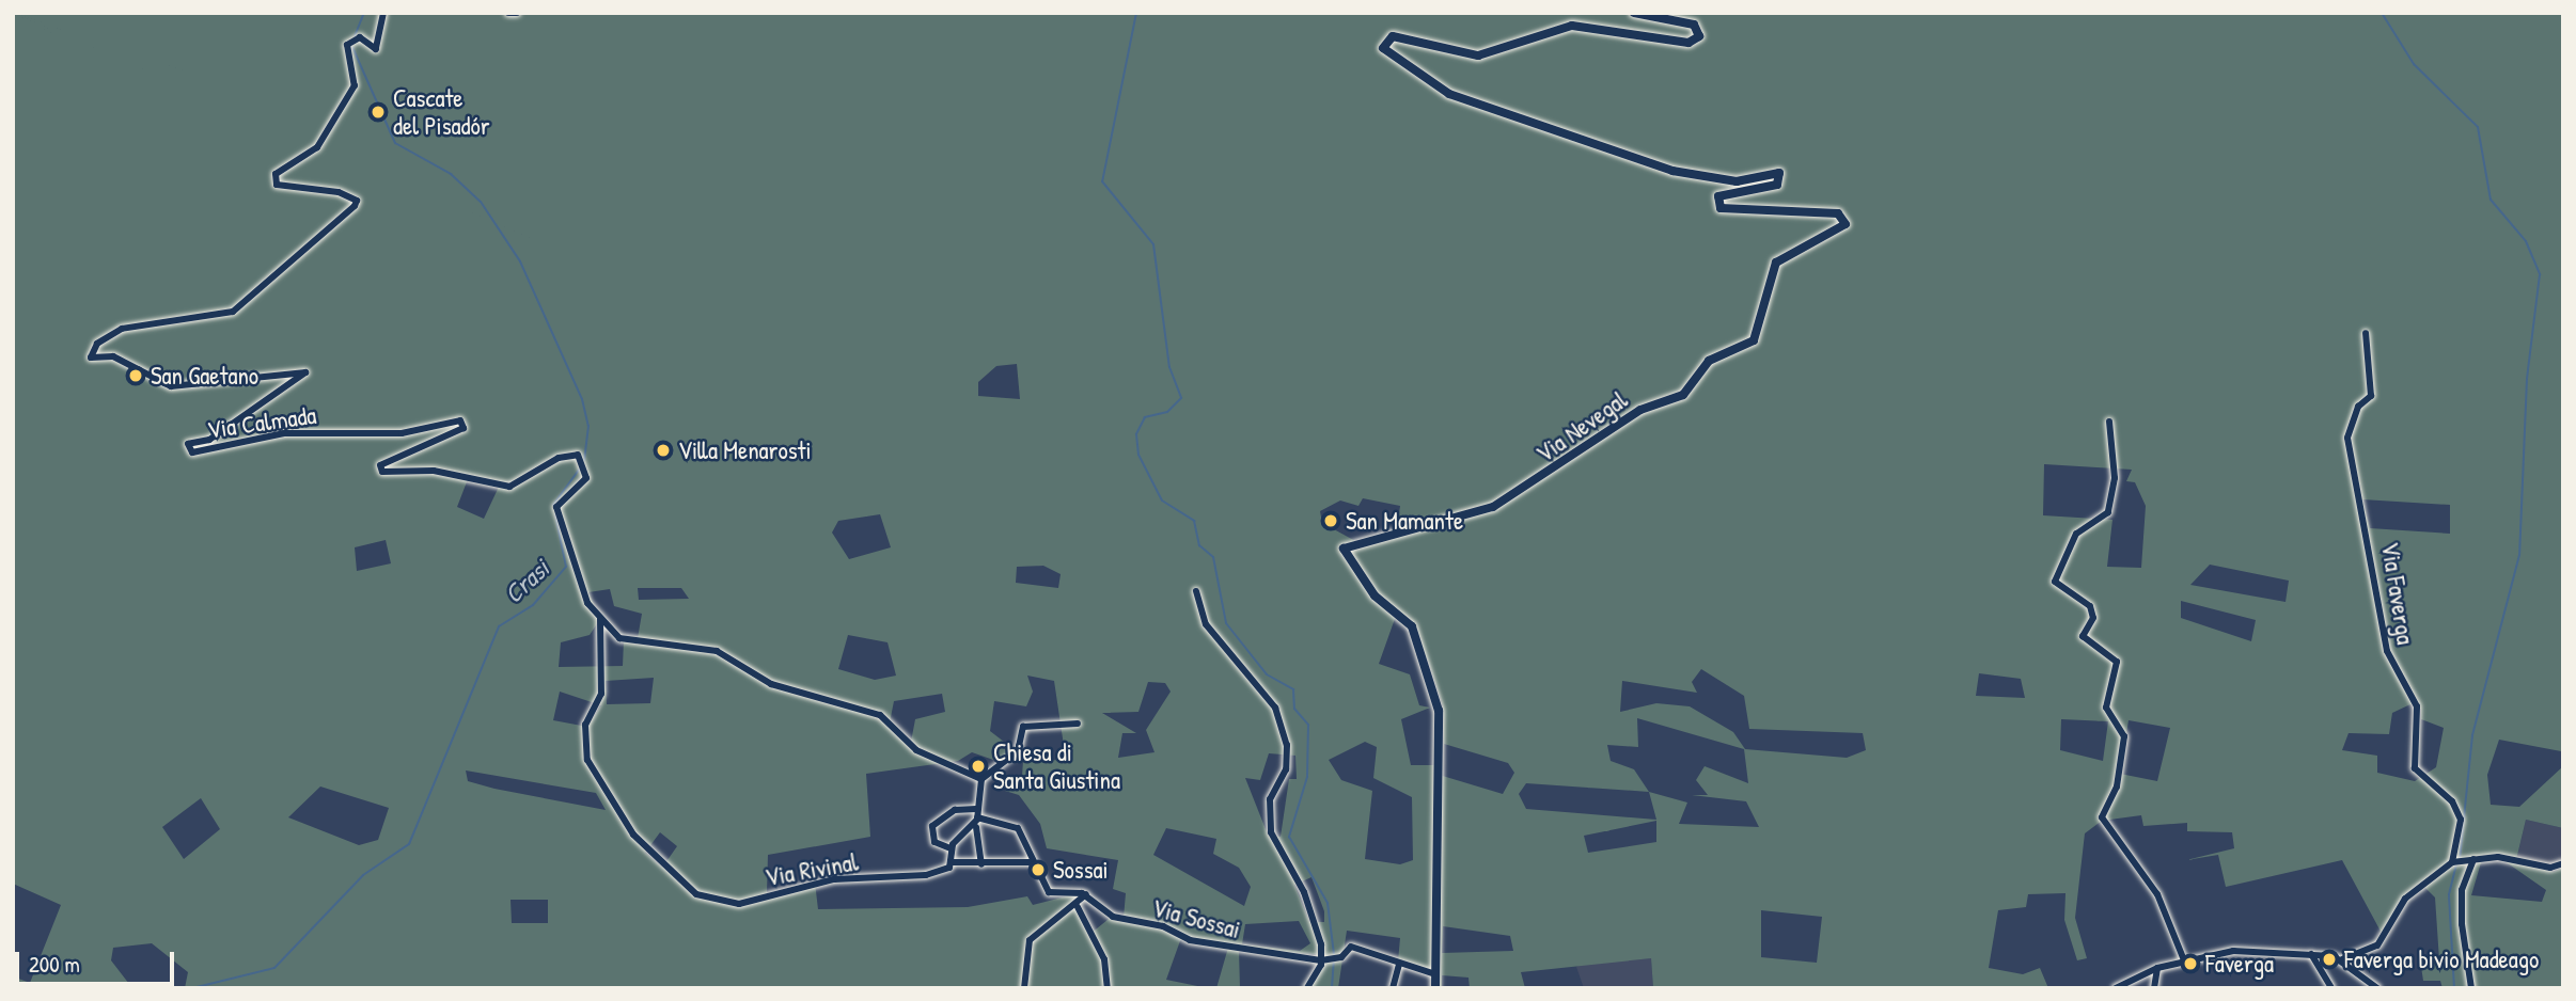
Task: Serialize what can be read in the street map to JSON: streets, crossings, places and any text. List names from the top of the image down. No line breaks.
{"streets":{"main road":["Via Nevegal"],"street":["Via Calmada","Via Faverga","Via Rivinal","Via Sossai"]},"crossings":[["Via Calmada","Via Rivinal"]],"water":["Crasi"],"places":["Cascate del Pisadór","San Gaetano","Villa Menarosti","San Mamante","Chiesa di Santa Giustina","Sossai","Faverga bivio Madeago","Faverga"],"scale_bar":"200 m"}
